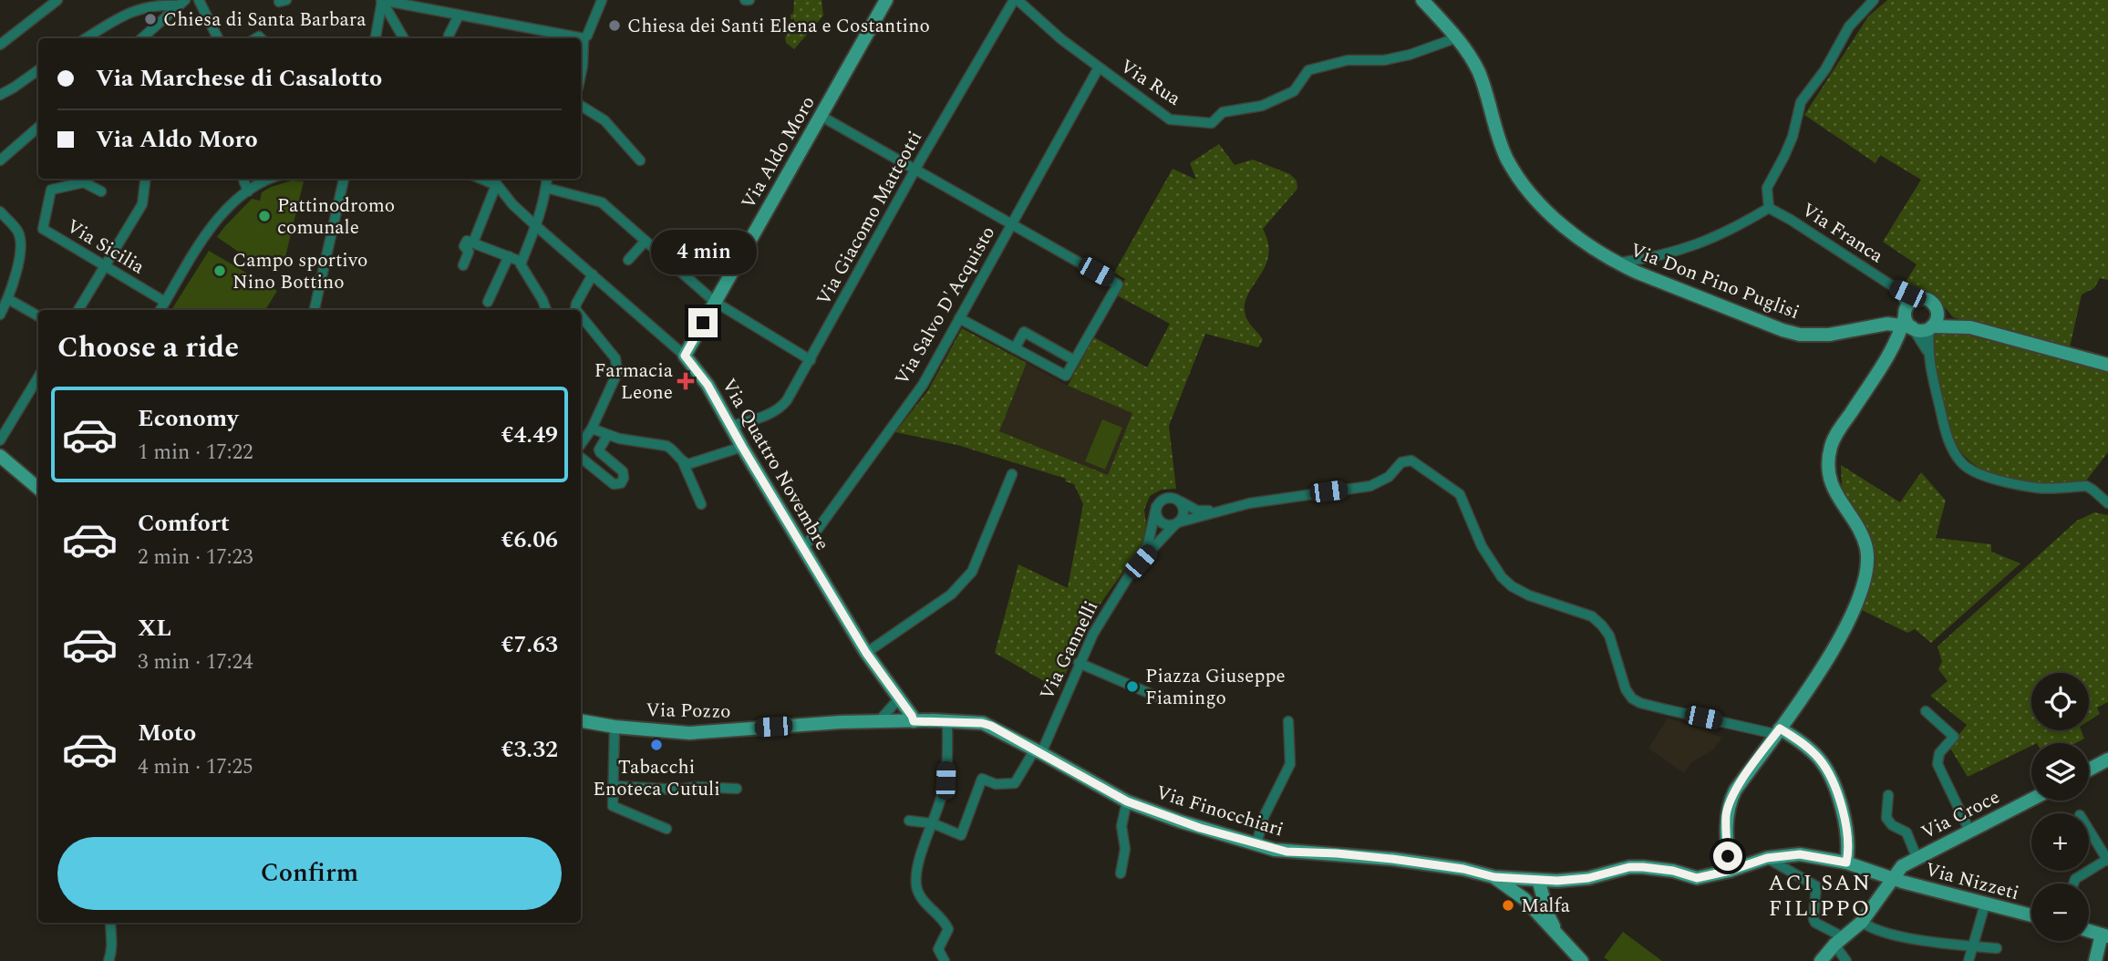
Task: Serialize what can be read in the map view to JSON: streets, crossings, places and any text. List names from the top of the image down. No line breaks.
{"streets":{"street":["Via Rua","Via Aldo Moro","Via Giacomo Matteotti","Via Franca","Via Sicilia","Via Don Pino Puglisi","Via Salvo D'Acquisto","Via Quattro Novembre","Via Gannelli","Via Pozzo","Via Finocchiari","Via Croce","Via Nizzeti"]},"crossings":[["Via Rua","Via Giacomo Matteotti"],["Via Rua","Via Don Pino Puglisi"],["Via Rua","Via Salvo D'Acquisto"],["Via Aldo Moro","Via Quattro Novembre"],["Via Giacomo Matteotti","Via Quattro Novembre"],["Via Salvo D'Acquisto","Via Quattro Novembre"],["Via Quattro Novembre","Via Pozzo"],["Via Quattro Novembre","Via Finocchiari"],["Via Gannelli","Via Finocchiari"],["Via Pozzo","Via Finocchiari"],["Via Finocchiari","Via Nizzeti"],["Via Croce","Via Nizzeti"]],"districts":["ACI SAN FILIPPO"],"places":{"other":["Chiesa di Santa Barbara","Chiesa dei Santi Elena e Costantino","Pattinodromo comunale","Campo sportivo Nino Bottino","Piazza Giuseppe Fiamingo","Tabacchi Enoteca Cutuli","Malfa"],"health":["Farmacia Leone"]},"page":{"banner":["Via Marchese di Casalotto","Via Aldo Moro"],"bubble":"4 min","heading":"Choose a ride","list":[{"name":"Economy","note":"1 min · 17:22","value":"€4.49"},{"name":"Comfort","note":"2 min · 17:23","value":"€6.06"},{"name":"XL","note":"3 min · 17:24","value":"€7.63"},{"name":"Moto","note":"4 min · 17:25","value":"€3.32"}],"map_buttons":["+","−"],"buttons":"Confirm"}}
